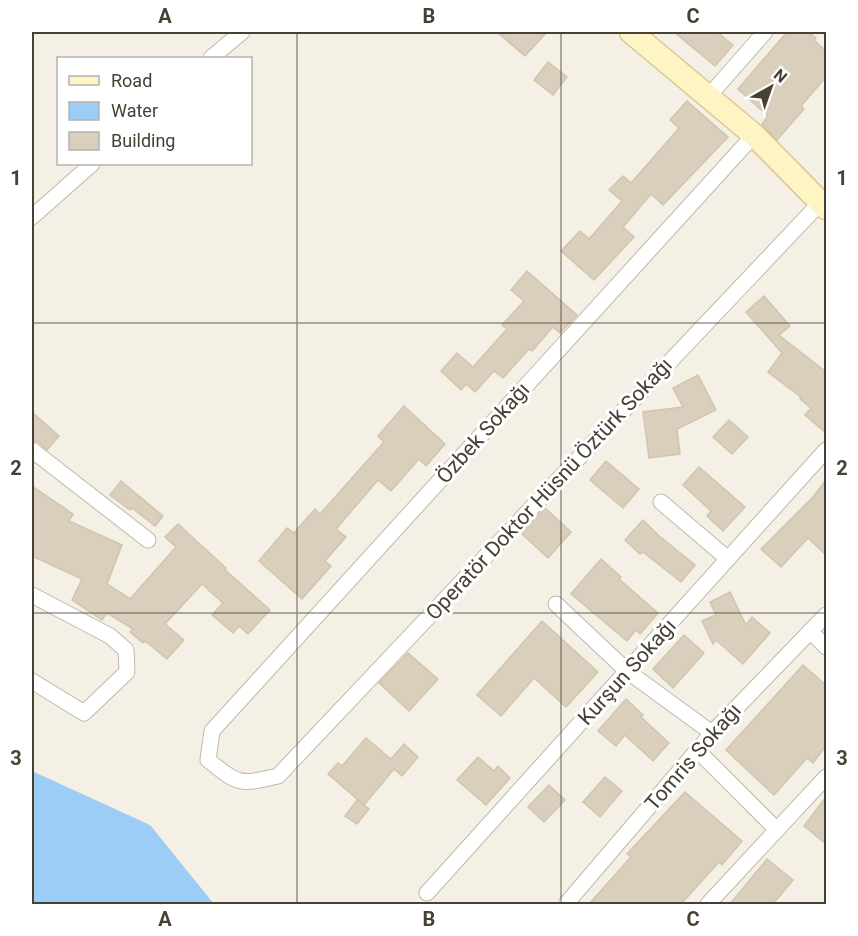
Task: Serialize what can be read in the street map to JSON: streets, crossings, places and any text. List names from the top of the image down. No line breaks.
{"streets":{"street":["Özbek Sokağı","Operatör Doktor Hüsnü Öztürk Sokağı","Kurşun Sokağı","Tomris Sokağı"]},"crossings":[["Özbek Sokağı","Operatör Doktor Hüsnü Öztürk Sokağı"]],"legend":["Road","Water","Building"],"north":"top right","grid":{"columns":["A","B","C"],"rows":["1","2","3"]}}
